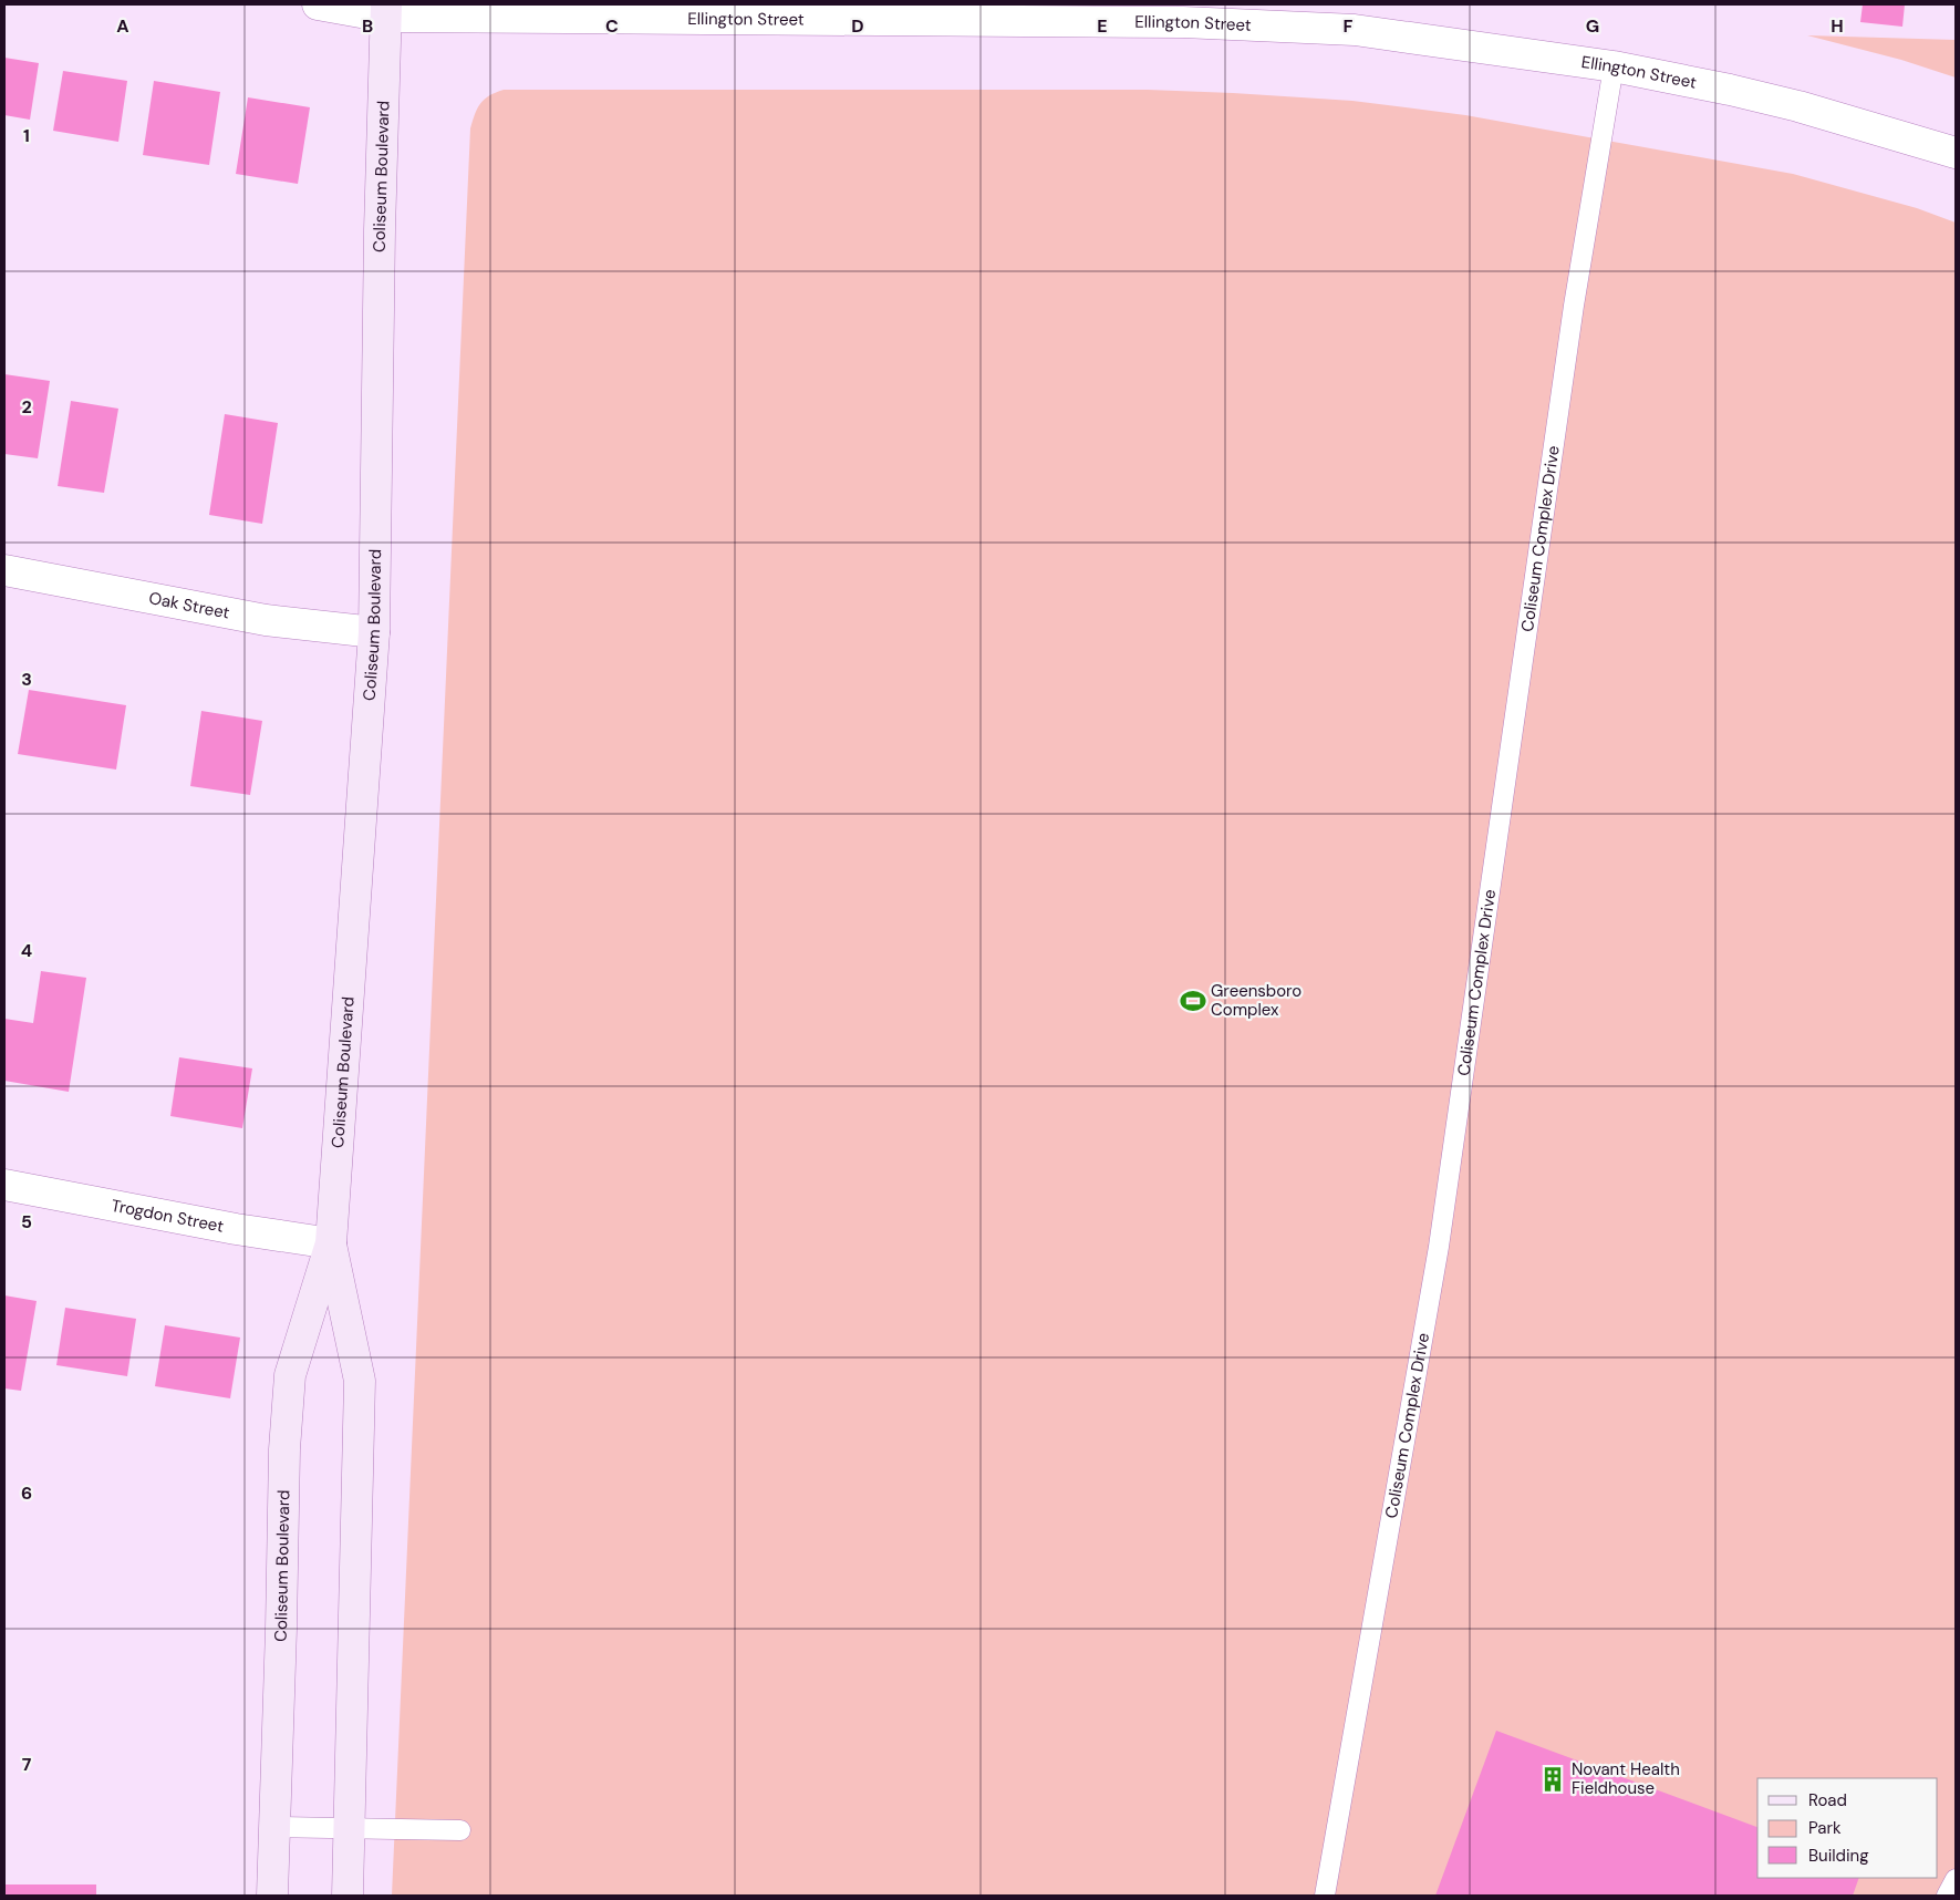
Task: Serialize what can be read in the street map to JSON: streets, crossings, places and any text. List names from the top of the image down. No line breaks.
{"streets":{"main road":["Coliseum Boulevard"],"street":["Ellington Street","Oak Street","Trogdon Street"],"lane":["Coliseum Complex Drive"]},"crossings":[["Ellington Street","Coliseum Boulevard"],["Ellington Street","Coliseum Complex Drive"],["Coliseum Boulevard","Oak Street"],["Coliseum Boulevard","Trogdon Street"]],"places":{"sports":["Greensboro Complex"],"building":["Novant Health Fieldhouse"]},"legend":["Road","Park","Building"],"grid":{"columns":["A","B","C","D","E","F","G","H"],"rows":["1","2","3","4","5","6","7"]}}
